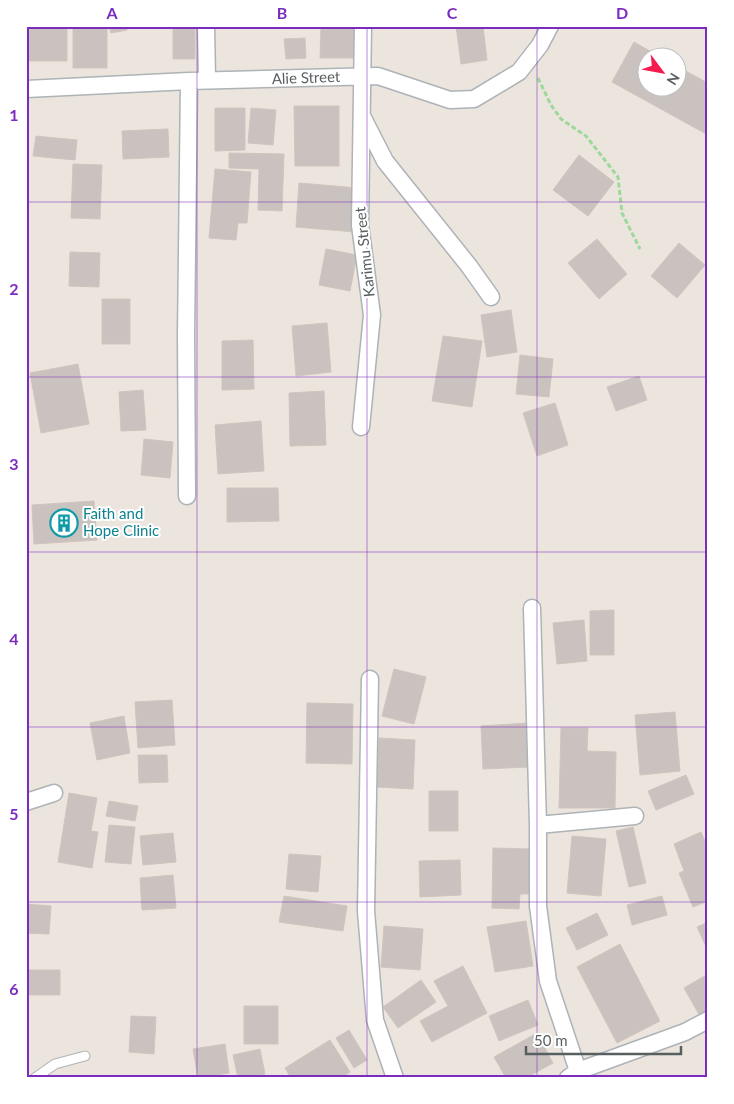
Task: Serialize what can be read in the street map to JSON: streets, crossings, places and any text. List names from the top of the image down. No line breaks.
{"streets":{"street":["Alie Street","Karimu Street"]},"crossings":[["Alie Street","Karimu Street"]],"places":{"building":["Faith and Hope Clinic"]},"scale_bar":"50 m","north":"bottom right","grid":{"columns":["A","B","C","D"],"rows":["1","2","3","4","5","6"]}}
